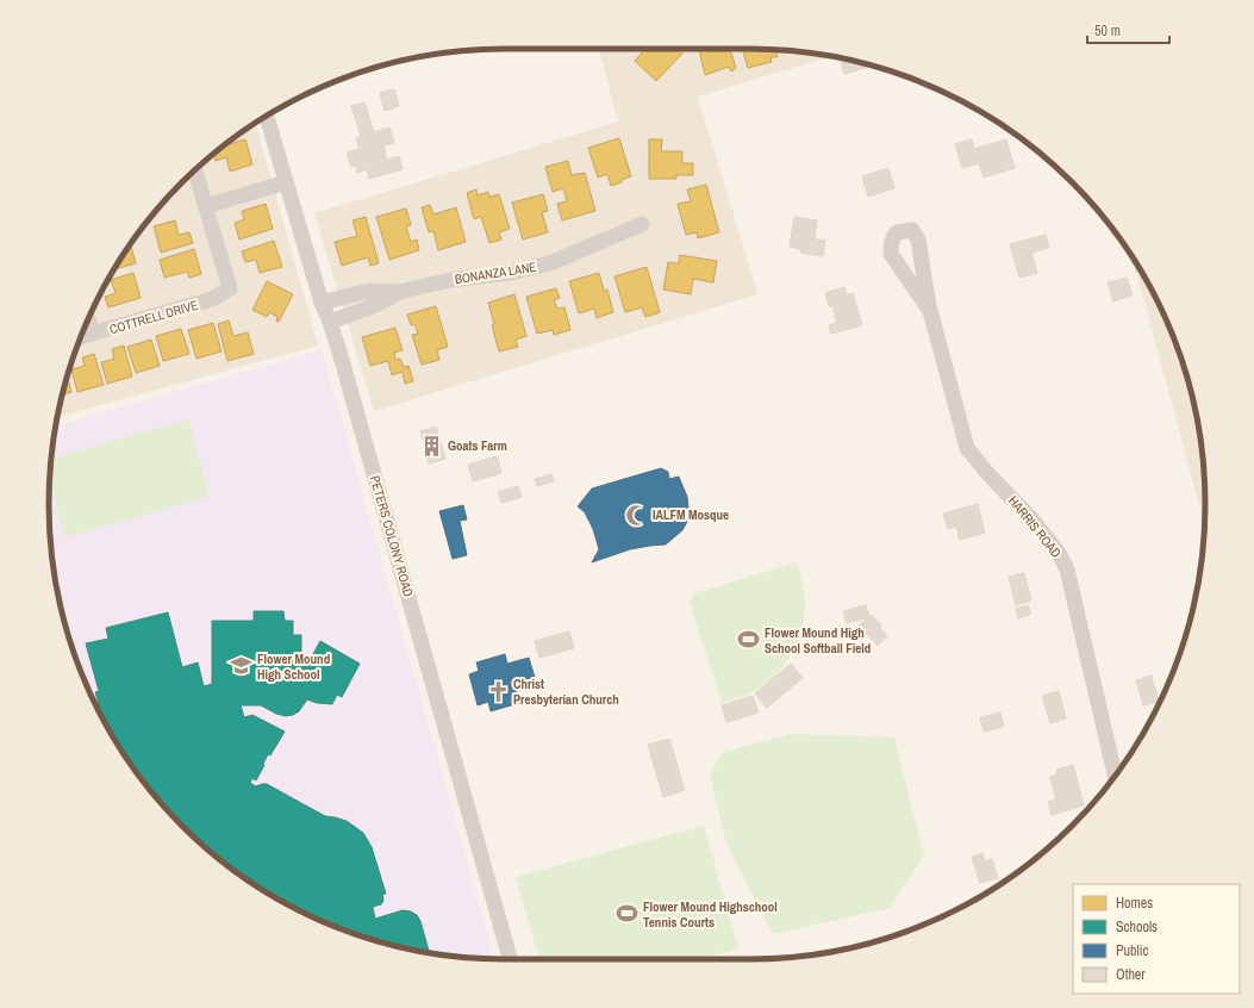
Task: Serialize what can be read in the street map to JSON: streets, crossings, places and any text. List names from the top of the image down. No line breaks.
{"streets":{"street":["BONANZA LANE","COTTRELL DRIVE","HARRIS ROAD","PETERS COLONY ROAD"]},"crossings":[["BONANZA LANE","PETERS COLONY ROAD"]],"places":{"building":["Goats Farm"],"mosque":["IALFM Mosque"],"sports":["Flower Mound High School Softball Field","Flower Mound Highschool Tennis Courts"],"school or university":["Flower Mound High School"],"church":["Christ Presbyterian Church"]},"legend":["Homes","Schools","Public","Other"],"scale_bar":"50 m"}
